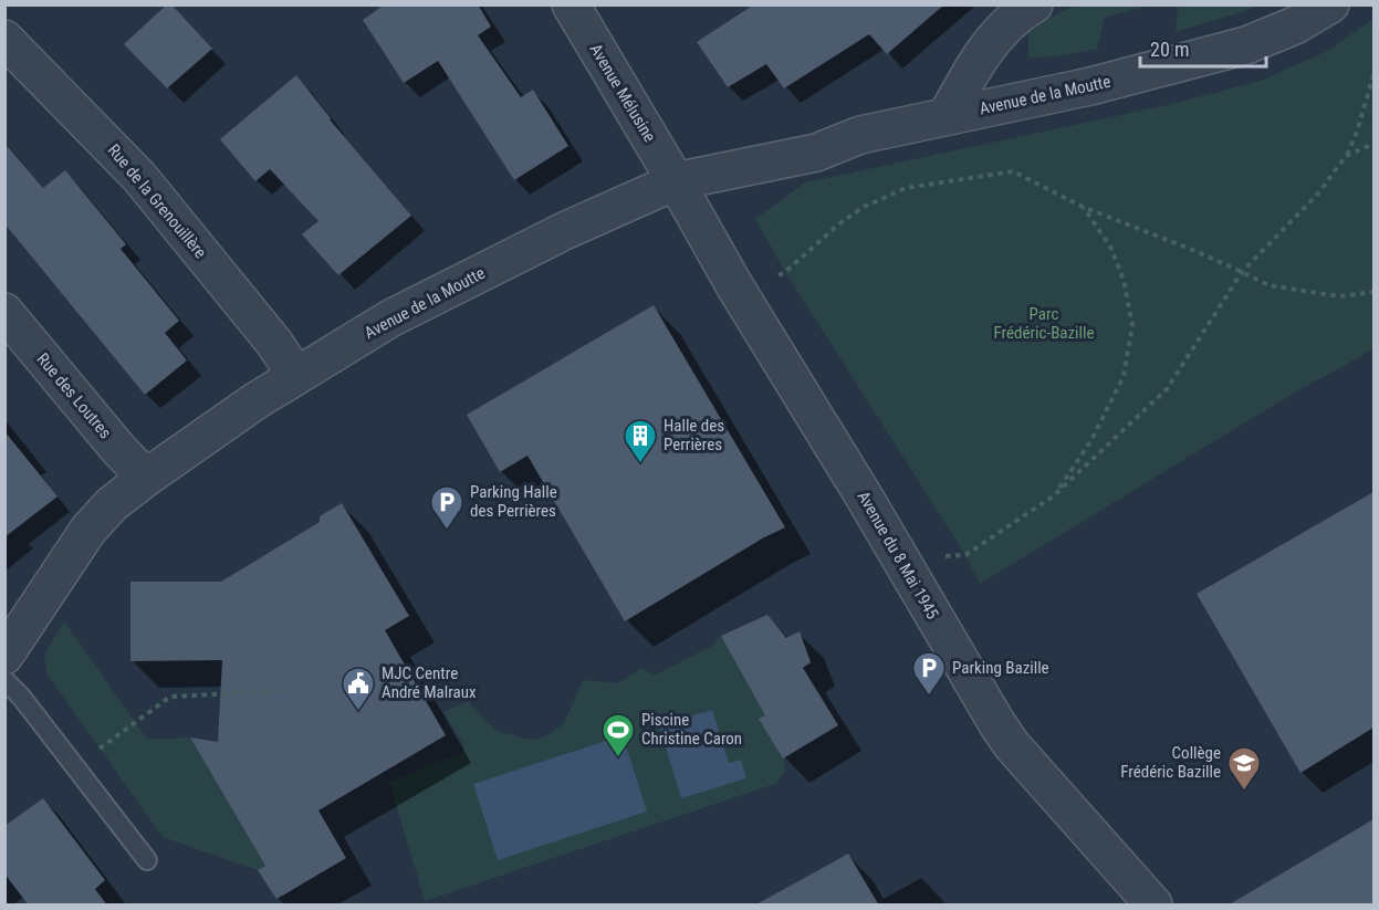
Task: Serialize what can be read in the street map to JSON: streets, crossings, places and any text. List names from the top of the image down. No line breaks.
{"streets":{"street":["Avenue Mélusine","Avenue de la Moutte","Rue de la Grenouillère","Rue des Loutres","Avenue du 8 Mai 1945"]},"crossings":[["Avenue Mélusine","Avenue de la Moutte"],["Avenue Mélusine","Avenue du 8 Mai 1945"],["Avenue de la Moutte","Rue de la Grenouillère"],["Avenue de la Moutte","Rue des Loutres"],["Avenue de la Moutte","Avenue du 8 Mai 1945"]],"parks":["Parc Frédéric-Bazille"],"places":{"building":["Halle des Perrières"],"parking":["Parking Halle des Perrières","Parking Bazille"],"public building":["MJC Centre André Malraux"],"sports":["Piscine Christine Caron"],"school or university":["Collège Frédéric Bazille"]},"scale_bar":"20 m"}
